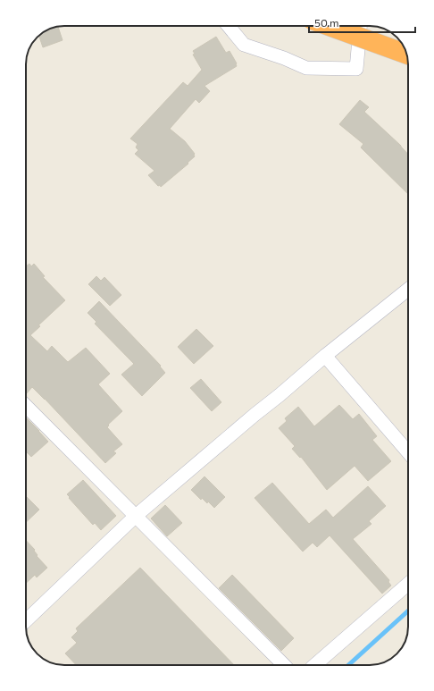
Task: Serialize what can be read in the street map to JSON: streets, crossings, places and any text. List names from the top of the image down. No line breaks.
{"scale_bar":"50 m"}
